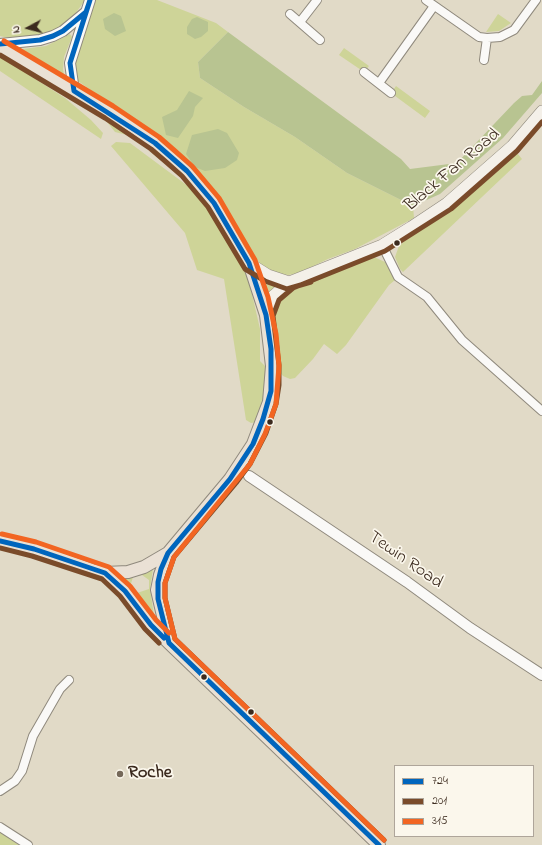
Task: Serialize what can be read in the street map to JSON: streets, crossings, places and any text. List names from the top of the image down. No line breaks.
{"streets":{"main road":["Black Fan Road"],"street":["Tewin Road"]},"places":["Roche"],"lines":["transit line 724","transit line 315","transit line 201"],"legend":["724","201","315"],"north":"left"}
